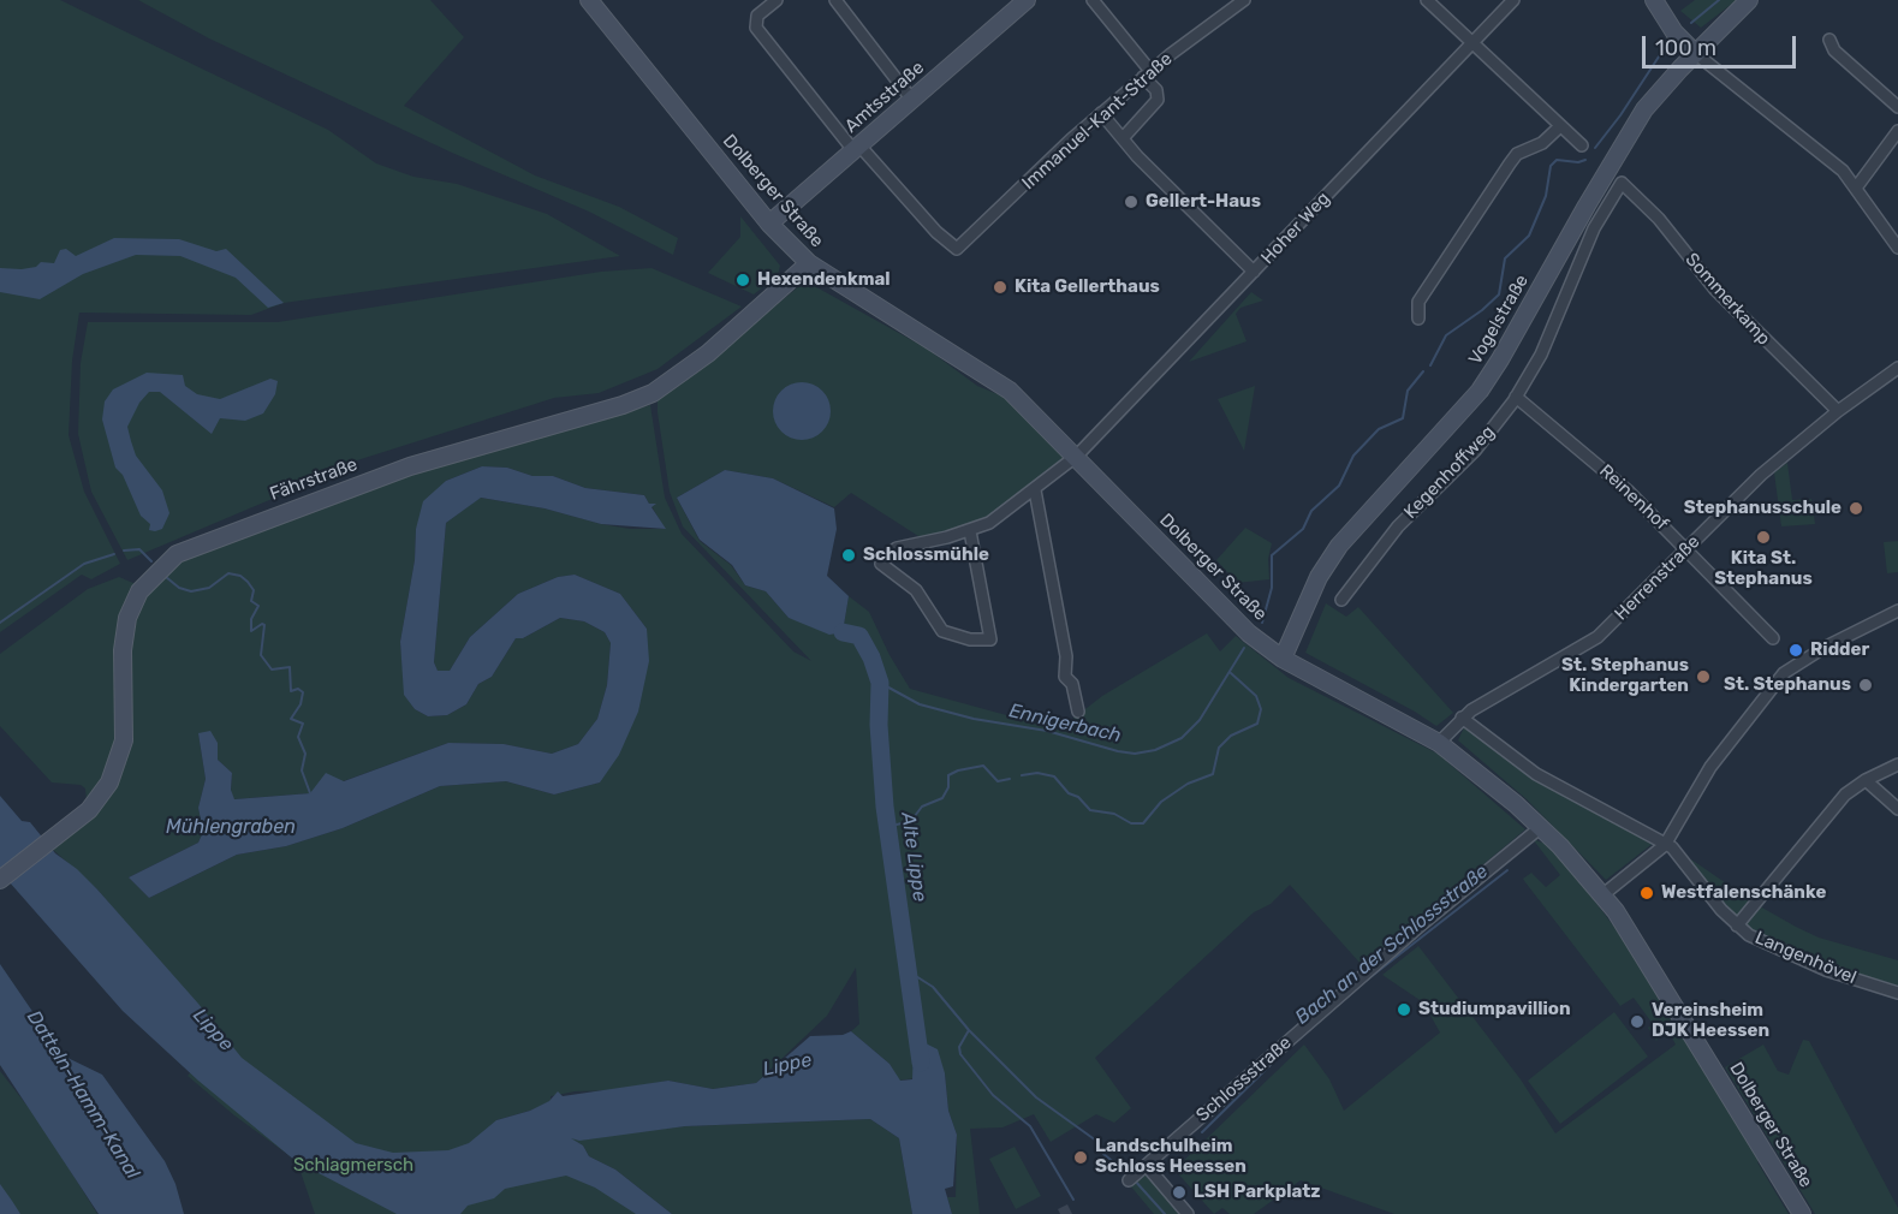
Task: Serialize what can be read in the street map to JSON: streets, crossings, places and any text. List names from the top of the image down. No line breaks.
{"streets":{"main road":["Amtsstraße","Dolberger Straße","Vogelstraße","Fährstraße"],"street":["Immanuel-Kant-Straße","Hoher Weg","Sommerkamp","Kegenhoffweg","Reinenhof","Herrenstraße","Langenhövel","Schlossstraße"]},"crossings":[["Amtsstraße","Immanuel-Kant-Straße"],["Amtsstraße","Dolberger Straße"],["Dolberger Straße","Hoher Weg"],["Dolberger Straße","Vogelstraße"],["Dolberger Straße","Fährstraße"],["Dolberger Straße","Herrenstraße"],["Dolberger Straße","Schlossstraße"],["Sommerkamp","Kegenhoffweg"],["Sommerkamp","Herrenstraße"],["Kegenhoffweg","Reinenhof"],["Reinenhof","Herrenstraße"]],"water":["Ennigerbach","Mühlengraben","Alte Lippe","Bach an der Schlossstraße","Lippe","Datteln-Hamm-Kanal"],"parks":["Schlagmersch"],"places":["Gellert-Haus","Hexendenkmal","Kita Gellerthaus","Stephanusschule","Kita St. Stephanus","Schlossmühle","Ridder","St. Stephanus Kindergarten","St. Stephanus","Westfalenschänke","Studiumpavillion","Vereinsheim DJK Heessen","Landschulheim Schloss Heessen","LSH Parkplatz"],"scale_bar":"100 m"}
